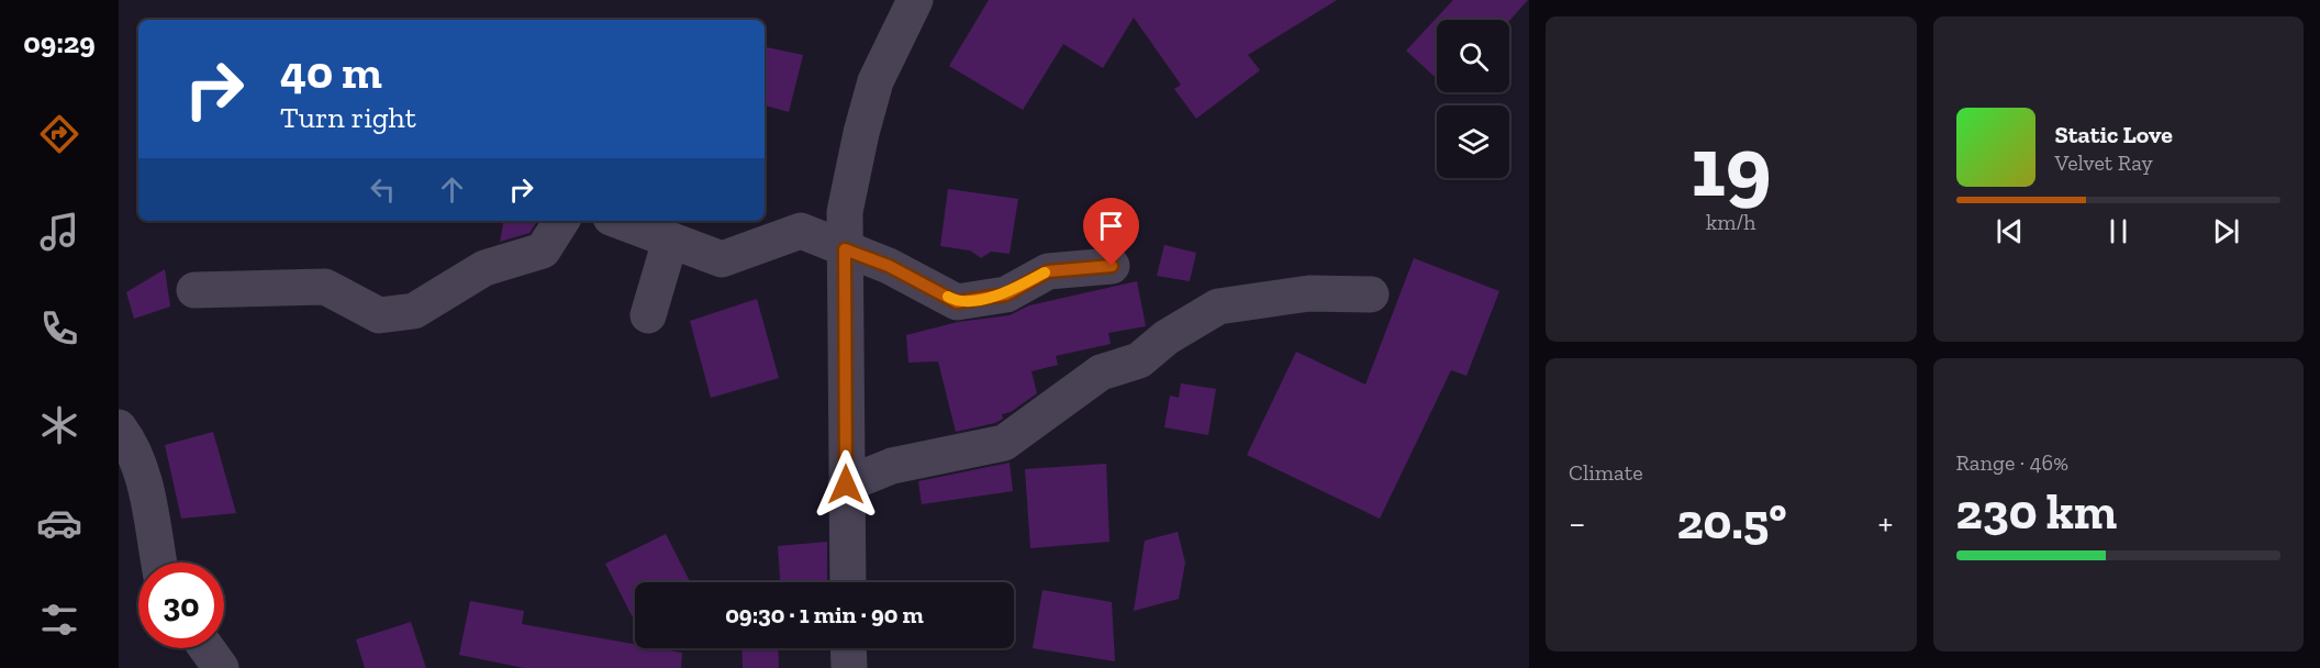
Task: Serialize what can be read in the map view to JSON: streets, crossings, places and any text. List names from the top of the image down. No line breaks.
{"page":{"tabs":"09:29","tile":[["19","km/h"],"Climate",["Range · 46%","230 km"]],"turn":["40 m","Turn right"],"song":["Static Love","Velvet Ray"],"heat":["−","20.5°","+"],"limit":"30","trip":"09:30 · 1 min · 90 m"}}
